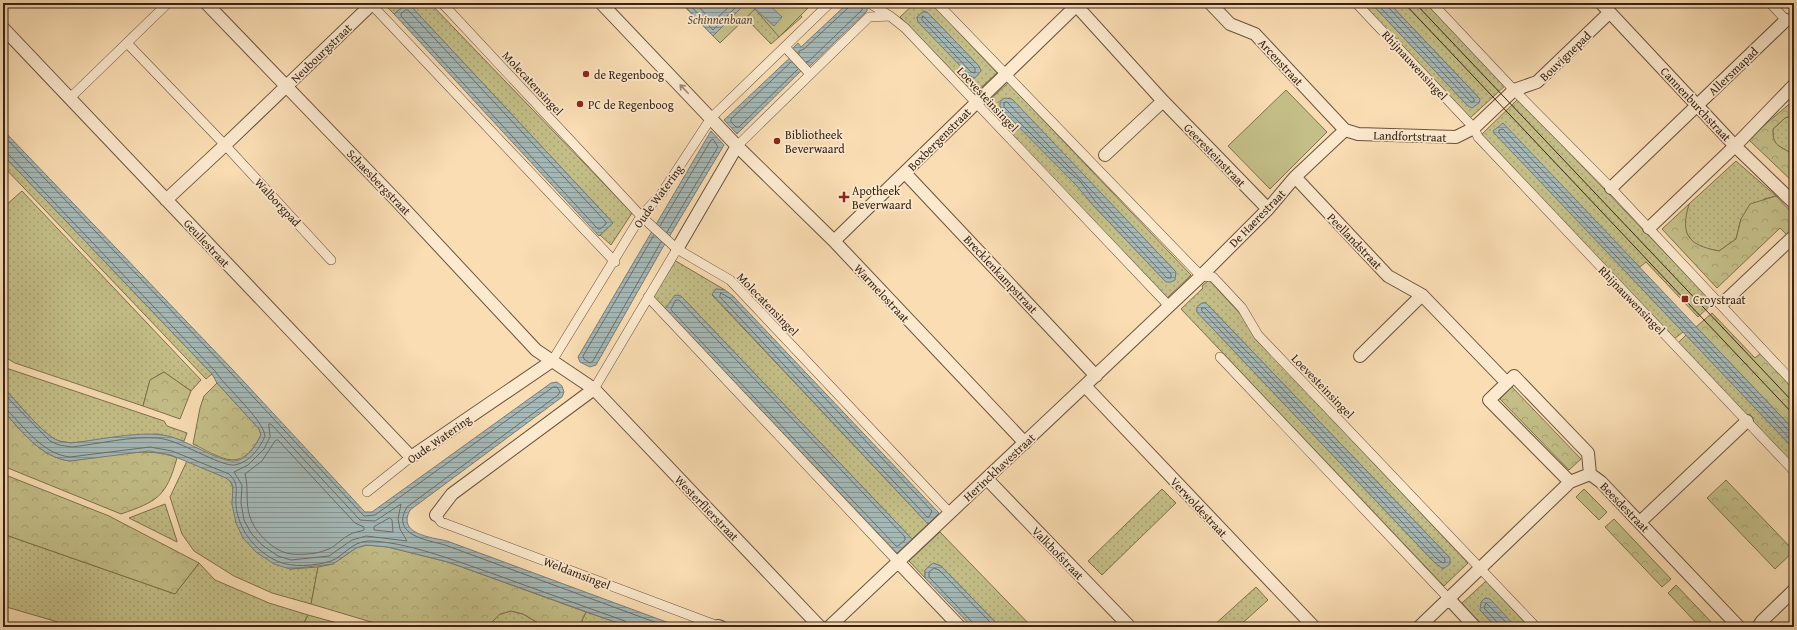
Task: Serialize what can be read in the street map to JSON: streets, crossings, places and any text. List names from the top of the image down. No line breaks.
{"streets":{"street":["Neubourgstraat","Bouvignepad","Arcenstraat","Rhijnauwensingel","Allersmapad","Molecatensingel","Loevesteinsingel","Cannenburchstraat","Landfortstraat","Boxbergenstraat","Geeresteinstraat","Schaesbergstraat","Oude Watering","Walborgpad","De Haerestraat","Peellandstraat","Geullestraat","Brecklenkampstraat","Warmelostraat","Herinckhavestraat","Verwoldestraat","Beesdestraat","Westerflierstraat","Valkhofstraat","Weldamsingel"]},"crossings":[["Neubourgstraat","Schaesbergstraat"],["Bouvignepad","Cannenburchstraat"],["Arcenstraat","Landfortstraat"],["Arcenstraat","De Haerestraat"],["Rhijnauwensingel","Landfortstraat"],["Allersmapad","Cannenburchstraat"],["Molecatensingel","Oude Watering"],["Molecatensingel","Herinckhavestraat"],["Loevesteinsingel","Boxbergenstraat"],["Loevesteinsingel","De Haerestraat"],["Loevesteinsingel","Herinckhavestraat"],["Loevesteinsingel","Beesdestraat"],["Landfortstraat","De Haerestraat"],["Boxbergenstraat","Geeresteinstraat"],["Boxbergenstraat","Brecklenkampstraat"],["Boxbergenstraat","Warmelostraat"],["Geeresteinstraat","De Haerestraat"],["Schaesbergstraat","Oude Watering"],["Oude Watering","Geullestraat"],["Oude Watering","Warmelostraat"],["De Haerestraat","Peellandstraat"],["De Haerestraat","Herinckhavestraat"],["Brecklenkampstraat","Herinckhavestraat"],["Warmelostraat","Herinckhavestraat"],["Herinckhavestraat","Verwoldestraat"],["Herinckhavestraat","Valkhofstraat"]],"parks":["Schinnenbaan"],"places":{"other":["de Regenboog","PC de Regenboog","Bibliotheek Beverwaard"],"health":["Apotheek Beverwaard"],"transit":["Croystraat"]}}
